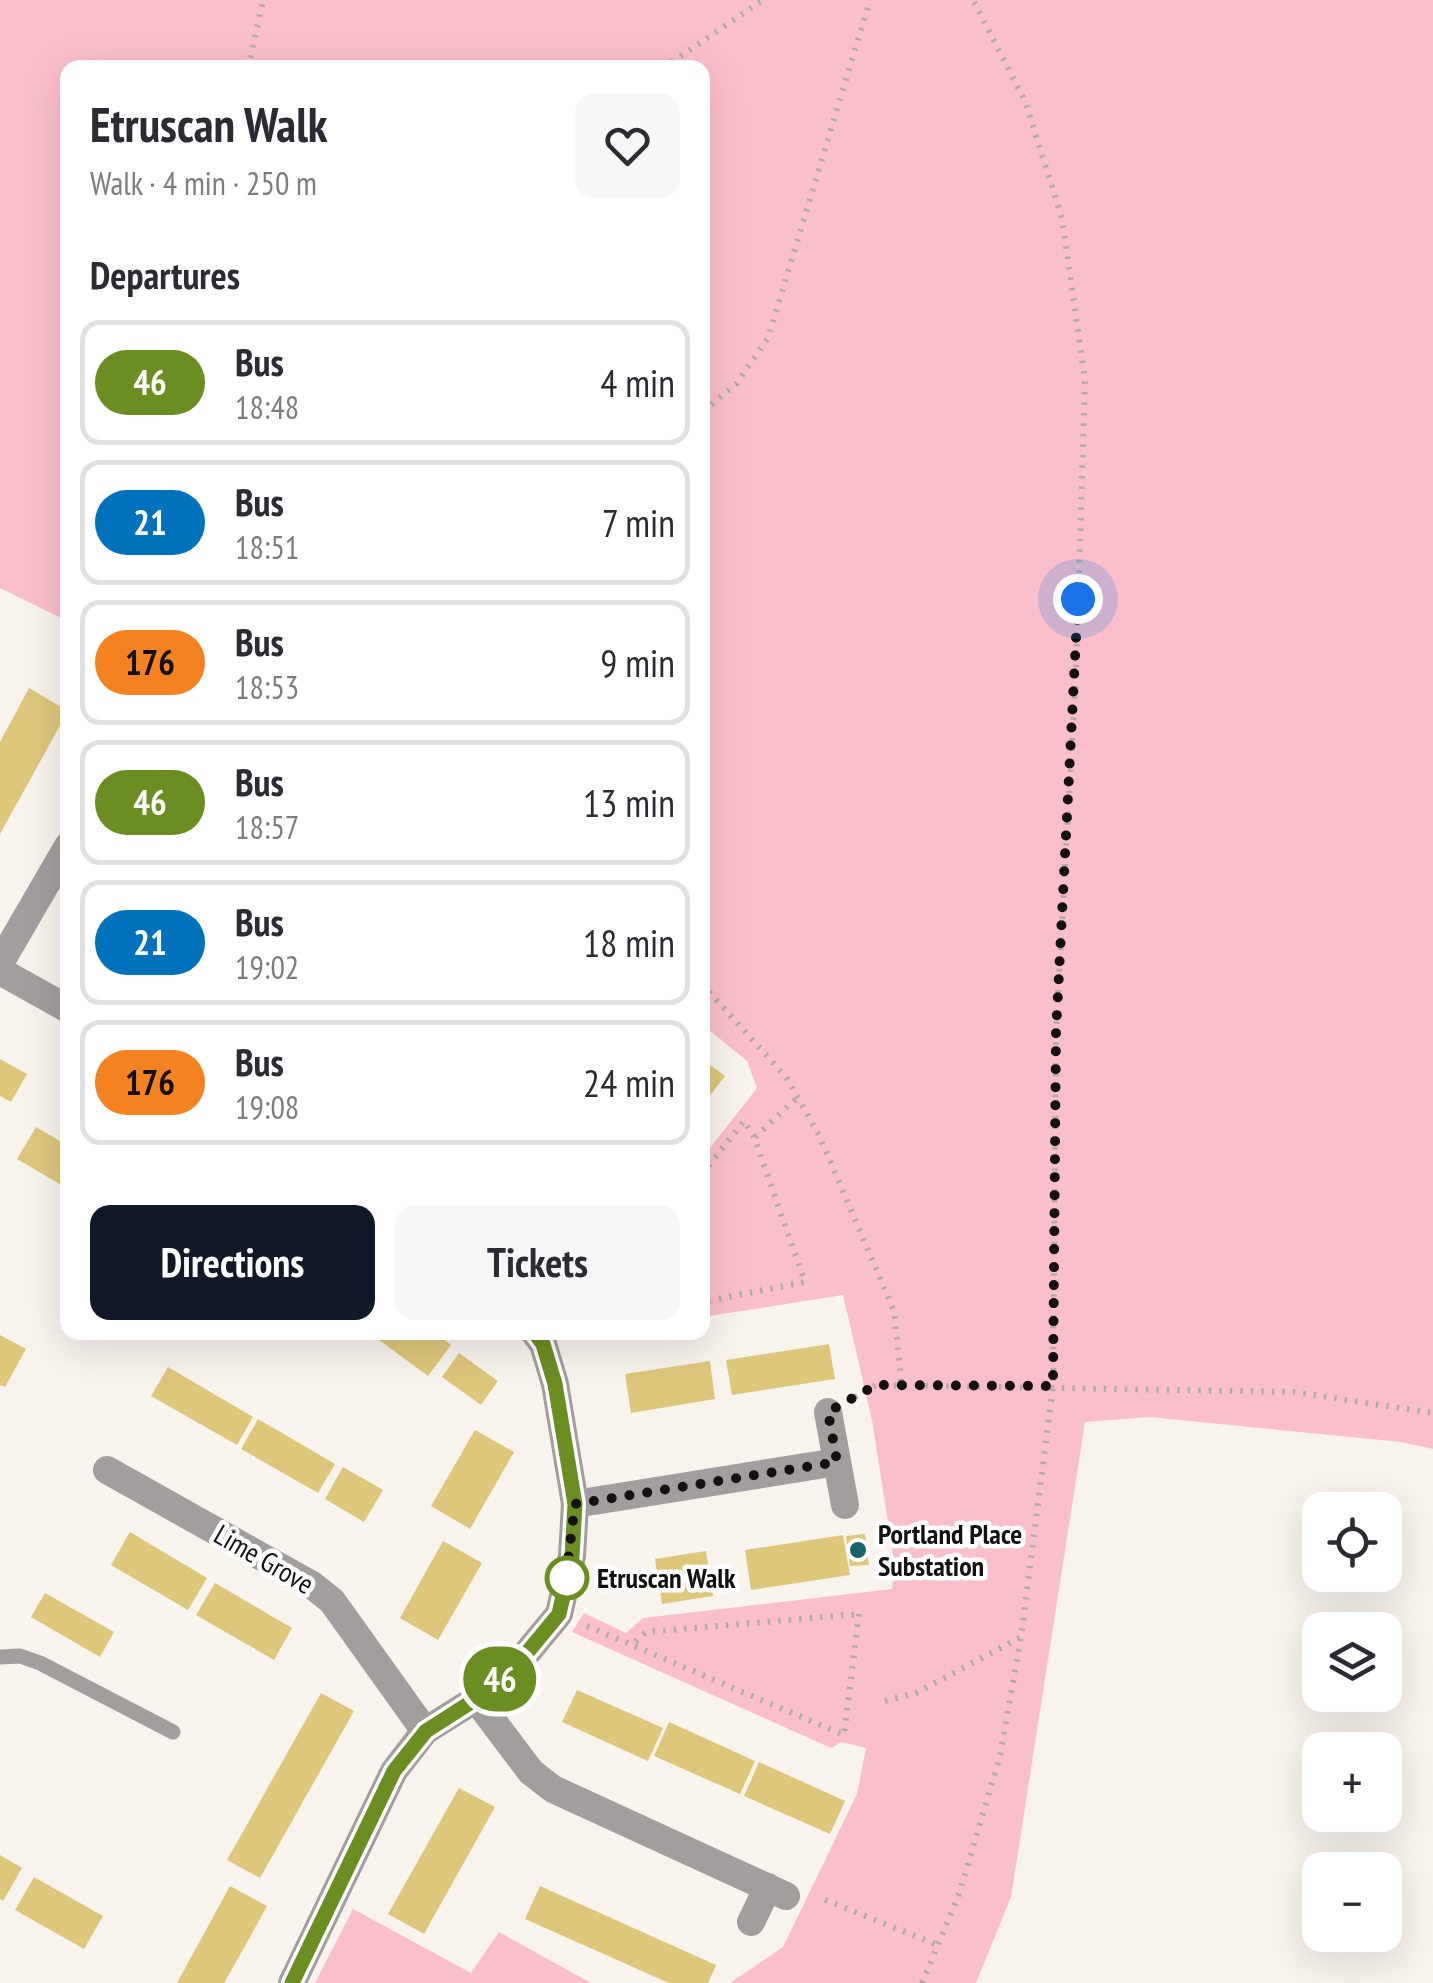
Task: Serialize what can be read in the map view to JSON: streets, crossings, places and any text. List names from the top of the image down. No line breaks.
{"streets":{"street":["Lime Grove"]},"places":["Portland Place Substation","Etruscan Walk"],"lines":["bus line 46"],"page":{"on_map":"46","heading":[["Etruscan Walk","Walk · 4 min · 250 m"],"Departures"],"list":[{"mark":"46","name":"Bus","note":"18:48","value":"4 min"},{"mark":"21","name":"Bus","note":"18:51","value":"7 min"},{"mark":"176","name":"Bus","note":"18:53","value":"9 min"},{"mark":"46","name":"Bus","note":"18:57","value":"13 min"},{"mark":"21","name":"Bus","note":"19:02","value":"18 min"},{"mark":"176","name":"Bus","note":"19:08","value":"24 min"}],"buttons":["Directions","Tickets"],"map_buttons":["+","−"]}}
